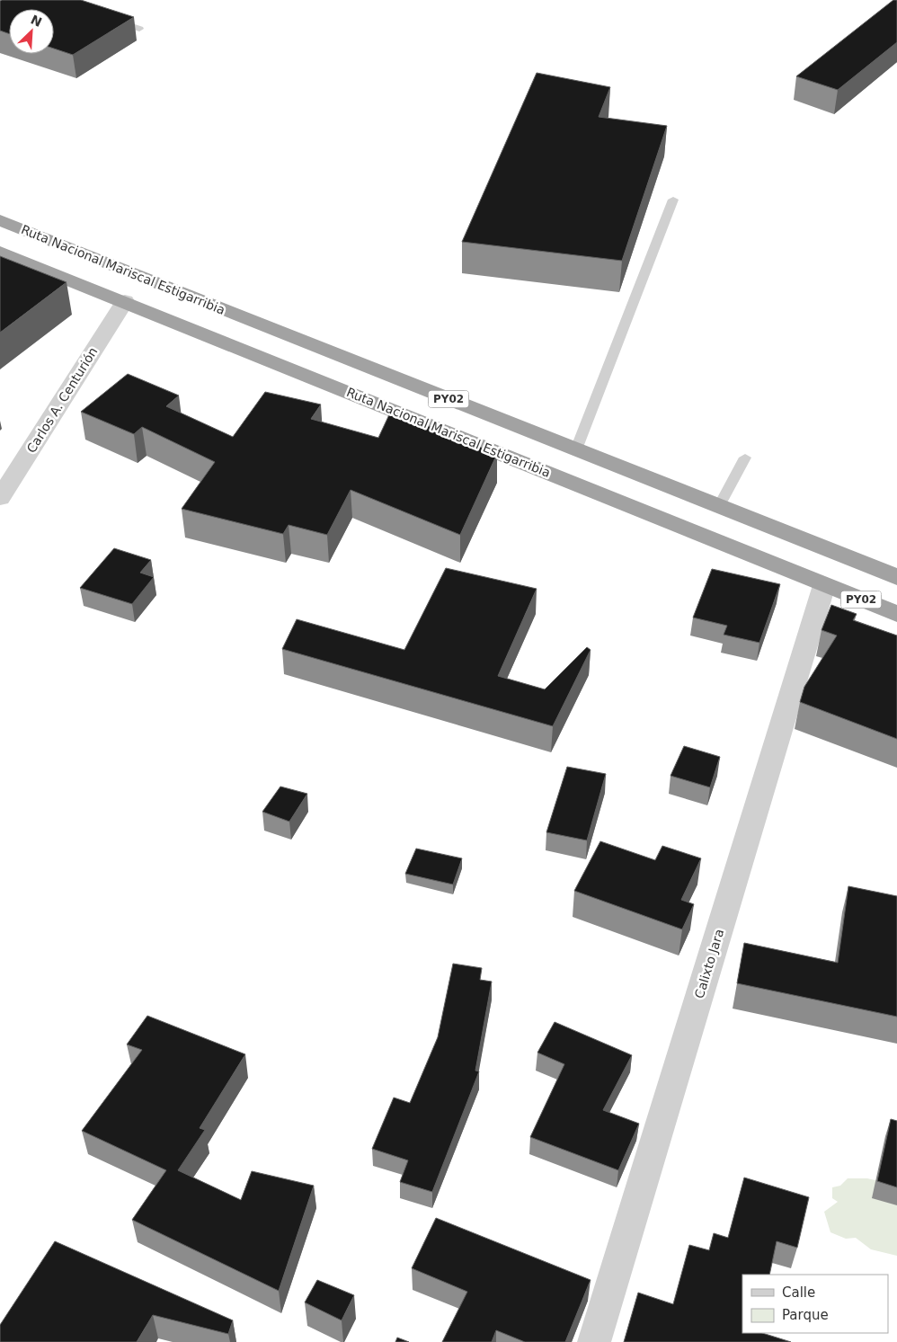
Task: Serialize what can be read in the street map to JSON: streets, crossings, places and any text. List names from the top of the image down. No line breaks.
{"streets":{"highway":["Ruta Nacional Mariscal Estigarribia","PY02"],"street":["Carlos A. Centurión","Calixto Jara"]},"crossings":[["Ruta Nacional Mariscal Estigarribia","Carlos A. Centurión"],["Ruta Nacional Mariscal Estigarribia","Calixto Jara"]],"legend":["Calle","Parque"],"north":"top right"}
